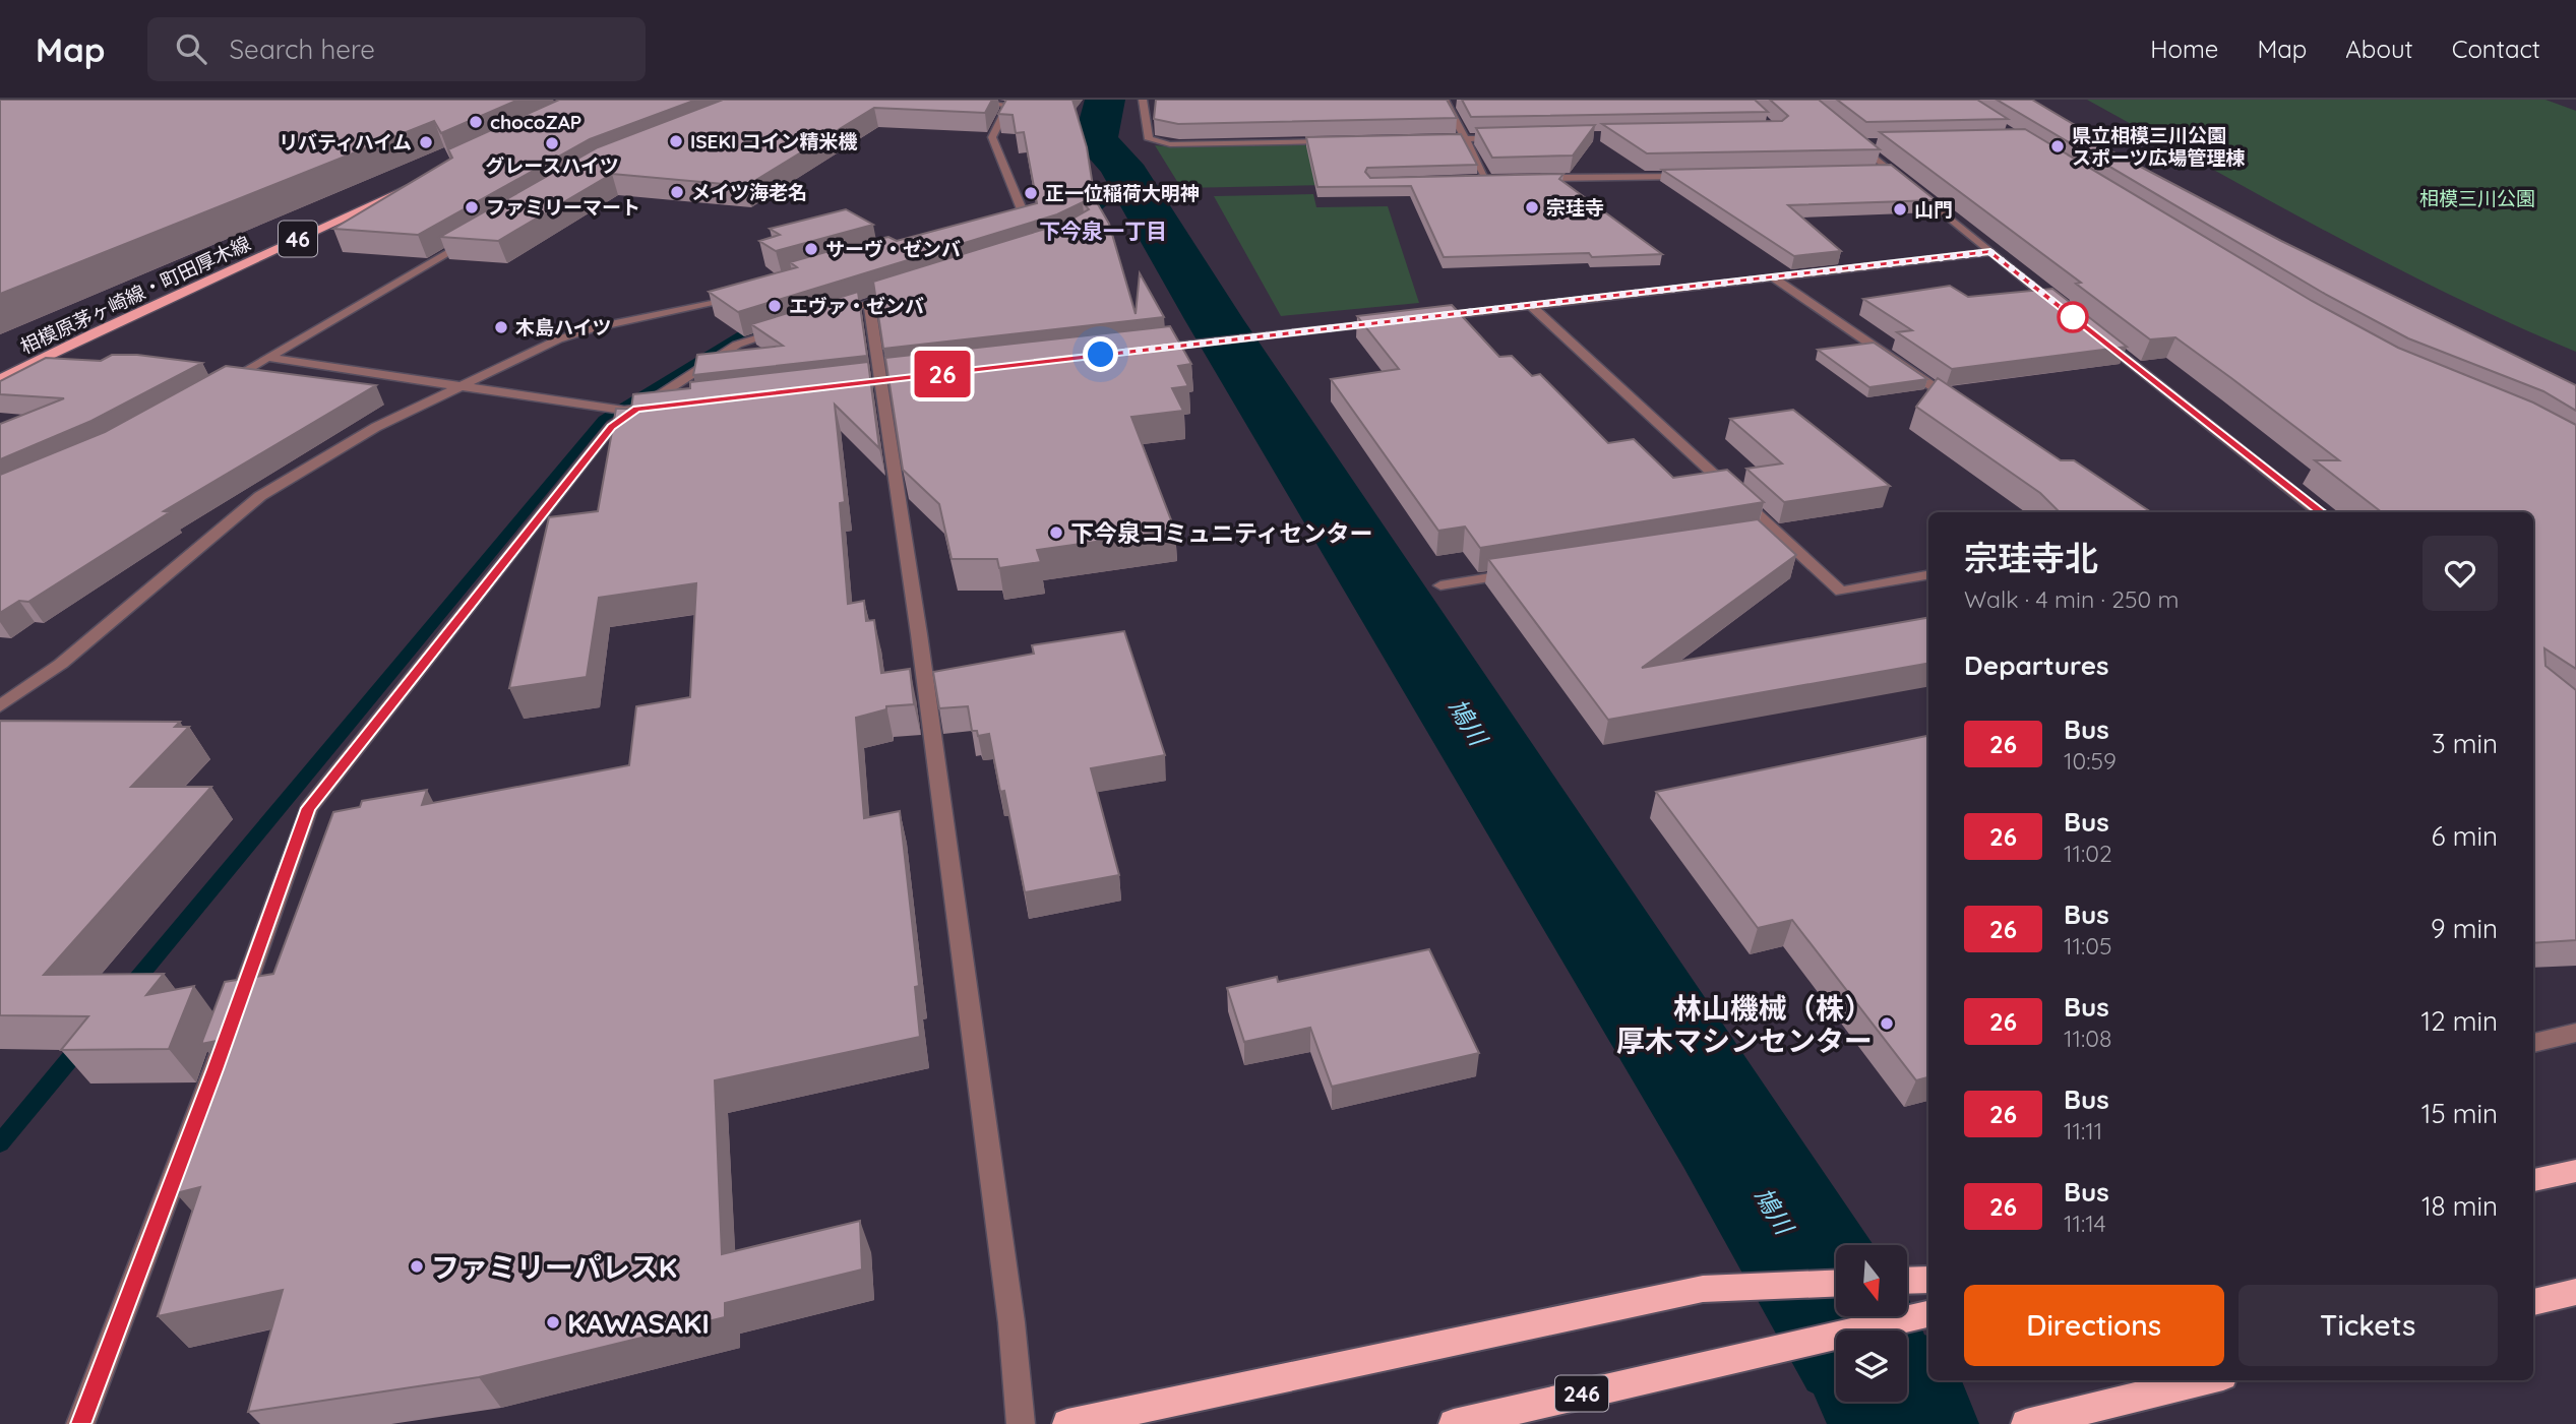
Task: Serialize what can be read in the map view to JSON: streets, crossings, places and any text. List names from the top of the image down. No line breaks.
{"streets":{"highway":["246"],"main road":["46","相模原茅ヶ崎線・町田厚木線"]},"districts":["下今泉一丁目"],"water":["鳩川"],"parks":["相模三川公園"],"places":["chocoZAP","ISEKI コイン精米機","リバティハイム","グレースハイツ","県立相模三川公園 スポーツ広場管理棟","メイツ海老名","正一位稲荷大明神","ファミリーマート","宗珪寺","山門","サーヴ・ゼンバ","エヴァ・ゼンバ","木島ハイツ","下今泉コミュニティセンター","林山機械（株） 厚木マシンセンター","ファミリーパレスK","KAWASAKI"],"lines":["bus line 26"],"north":"bottom","page":{"header":"Map","search":"Search here","nav":["Home","Map","About","Contact"],"on_map":"26","heading":[["宗珪寺北","Walk · 4 min · 250 m"],"Departures"],"list":[{"mark":"26","name":"Bus","note":"10:59","value":"3 min"},{"mark":"26","name":"Bus","note":"11:02","value":"6 min"},{"mark":"26","name":"Bus","note":"11:05","value":"9 min"},{"mark":"26","name":"Bus","note":"11:08","value":"12 min"},{"mark":"26","name":"Bus","note":"11:11","value":"15 min"},{"mark":"26","name":"Bus","note":"11:14","value":"18 min"}],"buttons":["Directions","Tickets"]}}
